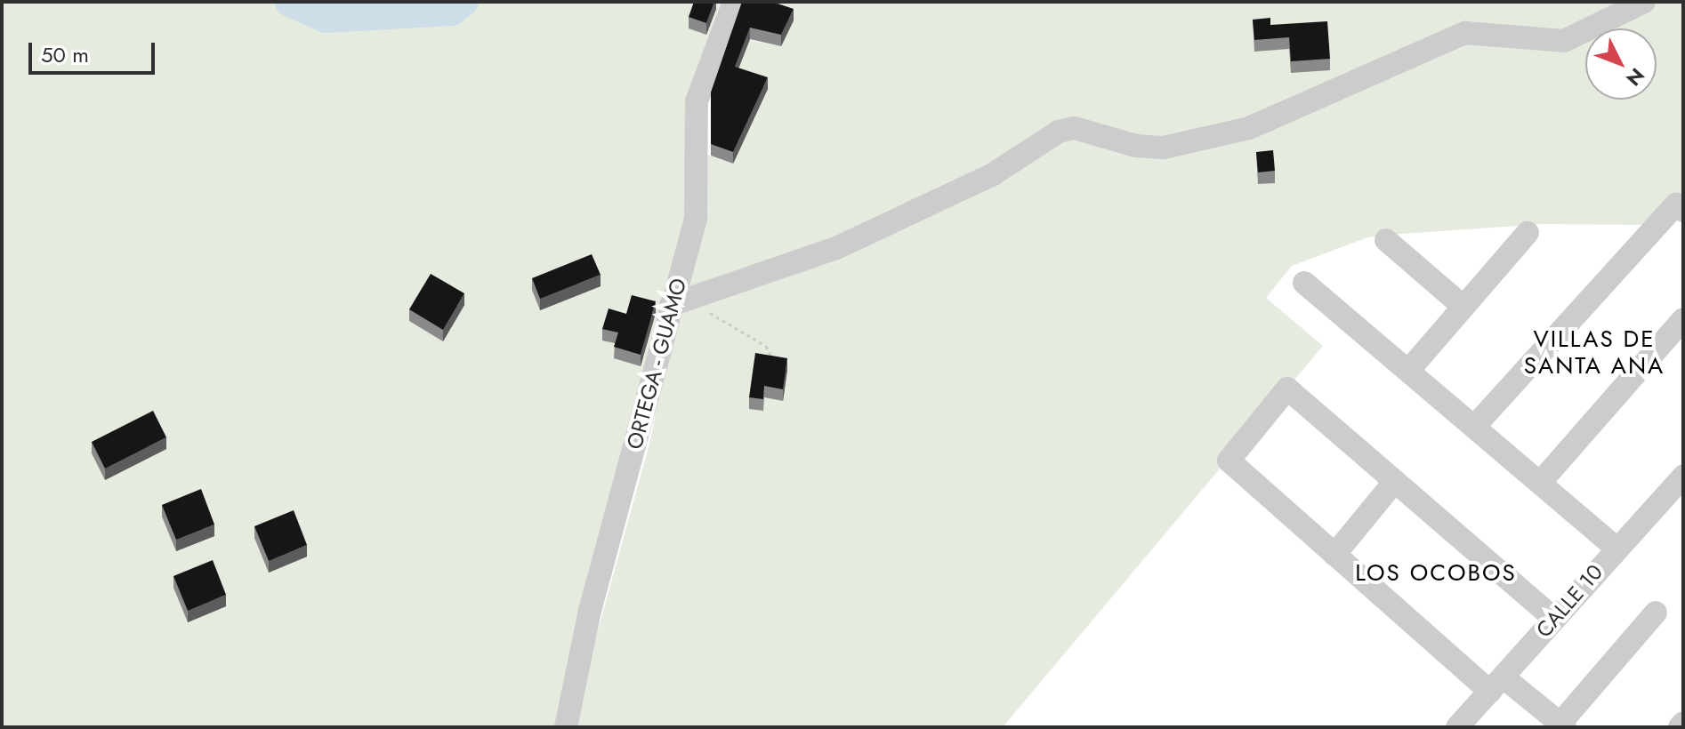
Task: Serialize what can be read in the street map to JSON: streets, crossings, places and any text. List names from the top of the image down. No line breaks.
{"streets":{"street":["ORTEGA - GUAMO","CALLE 10"]},"districts":["VILLAS DE SANTA ANA","LOS OCOBOS"],"scale_bar":"50 m","north":"bottom right"}
